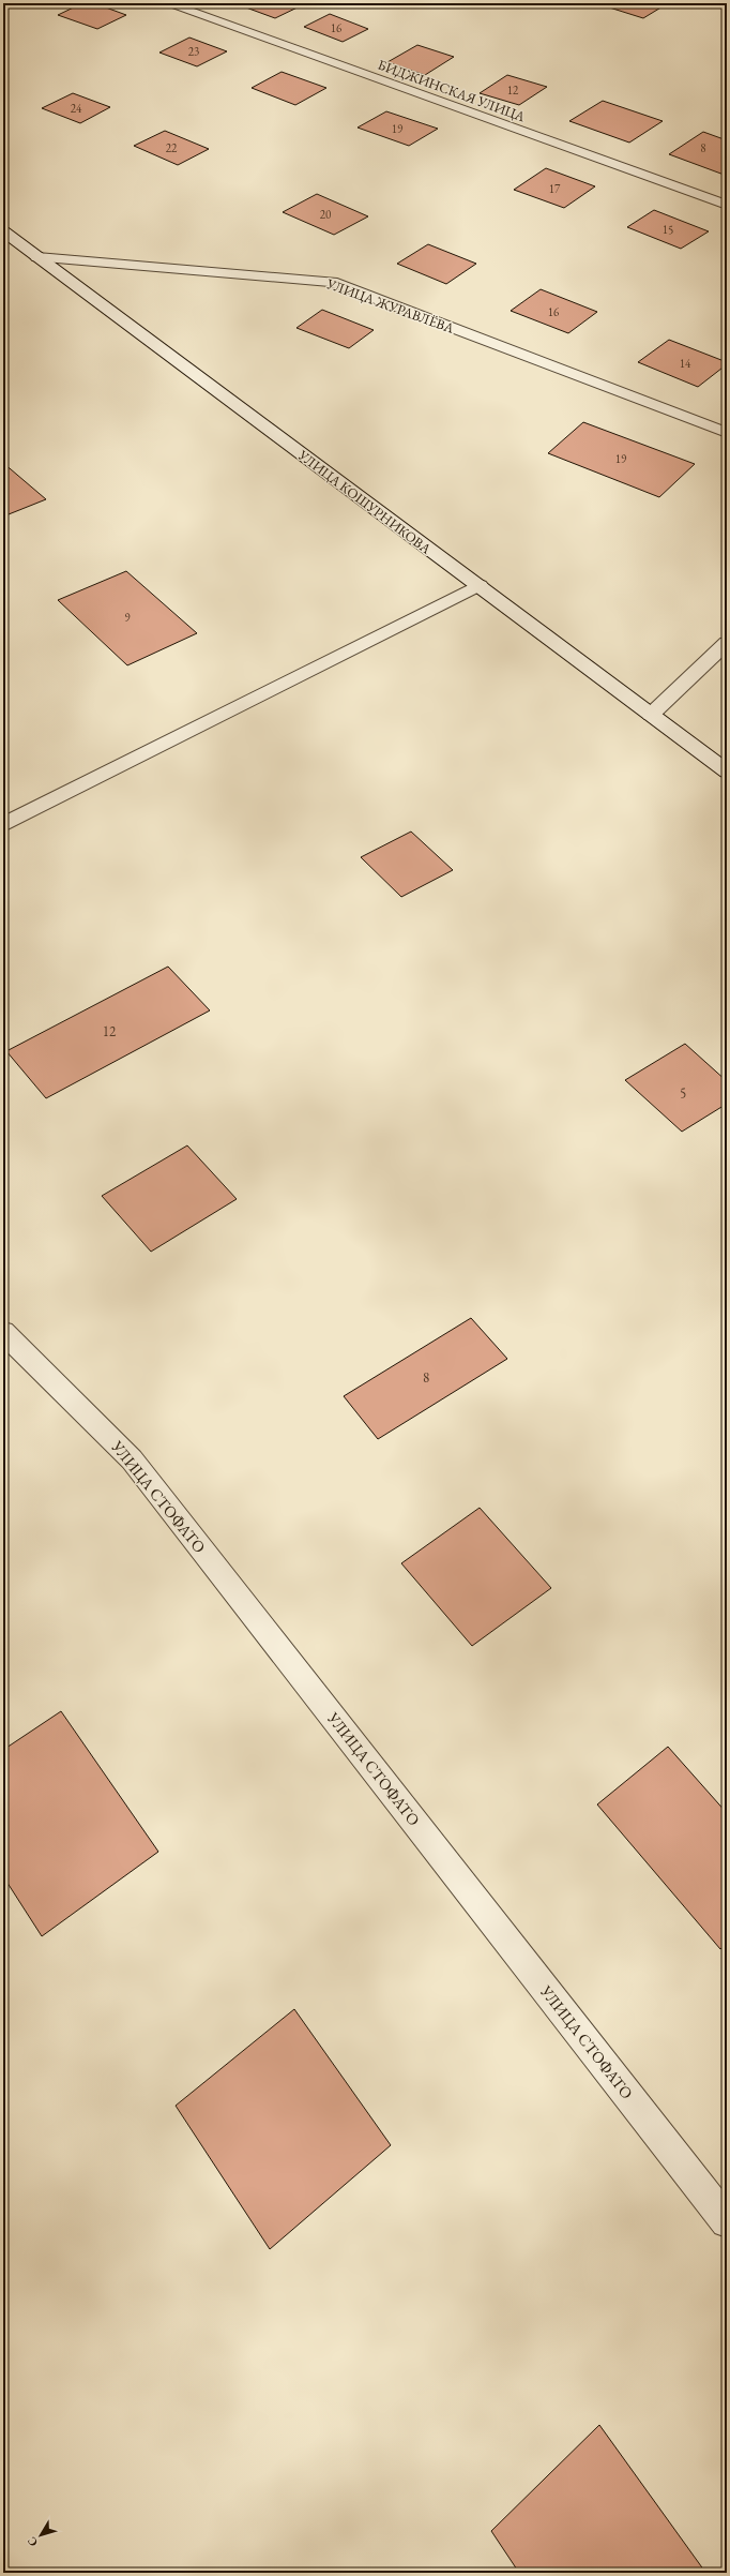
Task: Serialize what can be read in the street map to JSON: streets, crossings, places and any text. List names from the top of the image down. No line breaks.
{"streets":{"street":["БИДЖИНСКАЯ УЛИЦА","УЛИЦА ЖУРАВЛЁВА","УЛИЦА КОШУРНИКОВА","УЛИЦА СТОФАТО"]},"crossings":[["УЛИЦА ЖУРАВЛЁВА","УЛИЦА КОШУРНИКОВА"]],"house_numbers":["16","23","12","24","19","22","8","17","20","15","16","14","19","9","12","5","8"],"north":"bottom left"}
